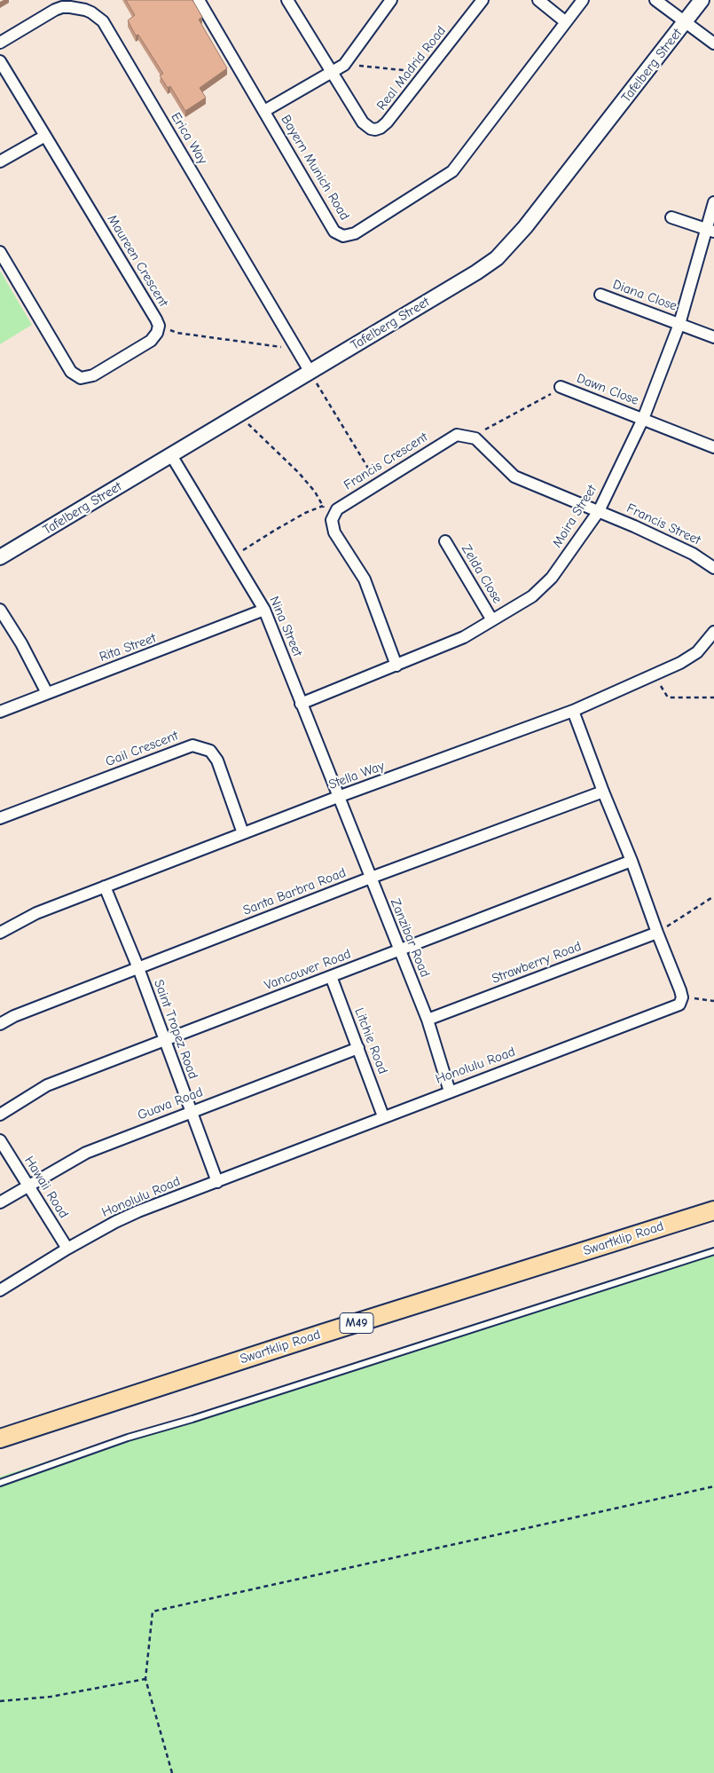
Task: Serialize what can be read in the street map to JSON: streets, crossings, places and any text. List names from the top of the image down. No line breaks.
{"streets":{"main road":["Swartklip Road","M49"],"street":["Tafelberg Street","Real Madrid Road","Erica Way","Bayern Munich Road","Maureen Crescent","Diana Close","Dawn Close","Francis Crescent","Moira Street","Francis Street","Zelda Close","Nina Street","Rita Street","Gail Crescent","Stella Way","Santa Barbra Road","Zanzibar Road","Strawberry Road","Vancouver Road","Saint Tropez Road","Litchie Road","Honolulu Road","Guava Road","Hawaii Road"]},"crossings":[["Tafelberg Street","Erica Way"],["Tafelberg Street","Nina Street"],["Diana Close","Moira Street"],["Dawn Close","Moira Street"],["Moira Street","Francis Street"],["Moira Street","Zelda Close"],["Moira Street","Nina Street"],["Nina Street","Rita Street"],["Nina Street","Stella Way"],["Nina Street","Zanzibar Road"],["Gail Crescent","Stella Way"],["Stella Way","Zanzibar Road"],["Stella Way","Saint Tropez Road"],["Santa Barbra Road","Zanzibar Road"],["Santa Barbra Road","Saint Tropez Road"],["Zanzibar Road","Strawberry Road"],["Zanzibar Road","Vancouver Road"],["Zanzibar Road","Honolulu Road"],["Vancouver Road","Saint Tropez Road"],["Vancouver Road","Litchie Road"],["Saint Tropez Road","Honolulu Road"],["Saint Tropez Road","Guava Road"],["Litchie Road","Honolulu Road"],["Litchie Road","Guava Road"],["Honolulu Road","Hawaii Road"],["Guava Road","Hawaii Road"]]}
